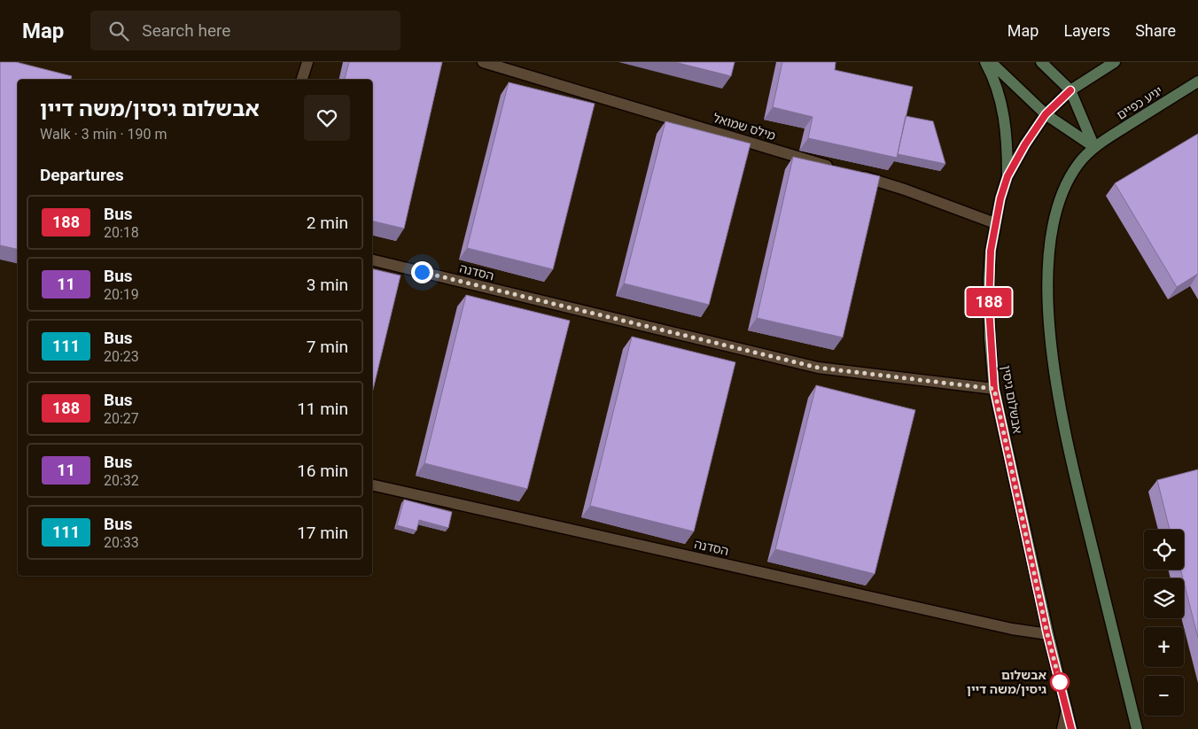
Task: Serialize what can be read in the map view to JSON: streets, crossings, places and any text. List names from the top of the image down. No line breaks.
{"streets":{"street":["יגיע כפיים","מילס שמואל","הסדנה","אבשלום גיסין"]},"crossings":[["הסדנה","אבשלום גיסין"]],"places":["אבשלום גיסין/משה דיין"],"lines":["bus line 188"],"page":{"header":"Map","search":"Search here","nav":["Map","Layers","Share"],"on_map":"188","heading":[["אבשלום גיסין/משה דיין","Walk · 3 min · 190 m"],"Departures"],"list":[{"mark":"188","name":"Bus","note":"20:18","value":"2 min"},{"mark":"11","name":"Bus","note":"20:19","value":"3 min"},{"mark":"111","name":"Bus","note":"20:23","value":"7 min"},{"mark":"188","name":"Bus","note":"20:27","value":"11 min"},{"mark":"11","name":"Bus","note":"20:32","value":"16 min"},{"mark":"111","name":"Bus","note":"20:33","value":"17 min"}],"map_buttons":["+","−"]}}
